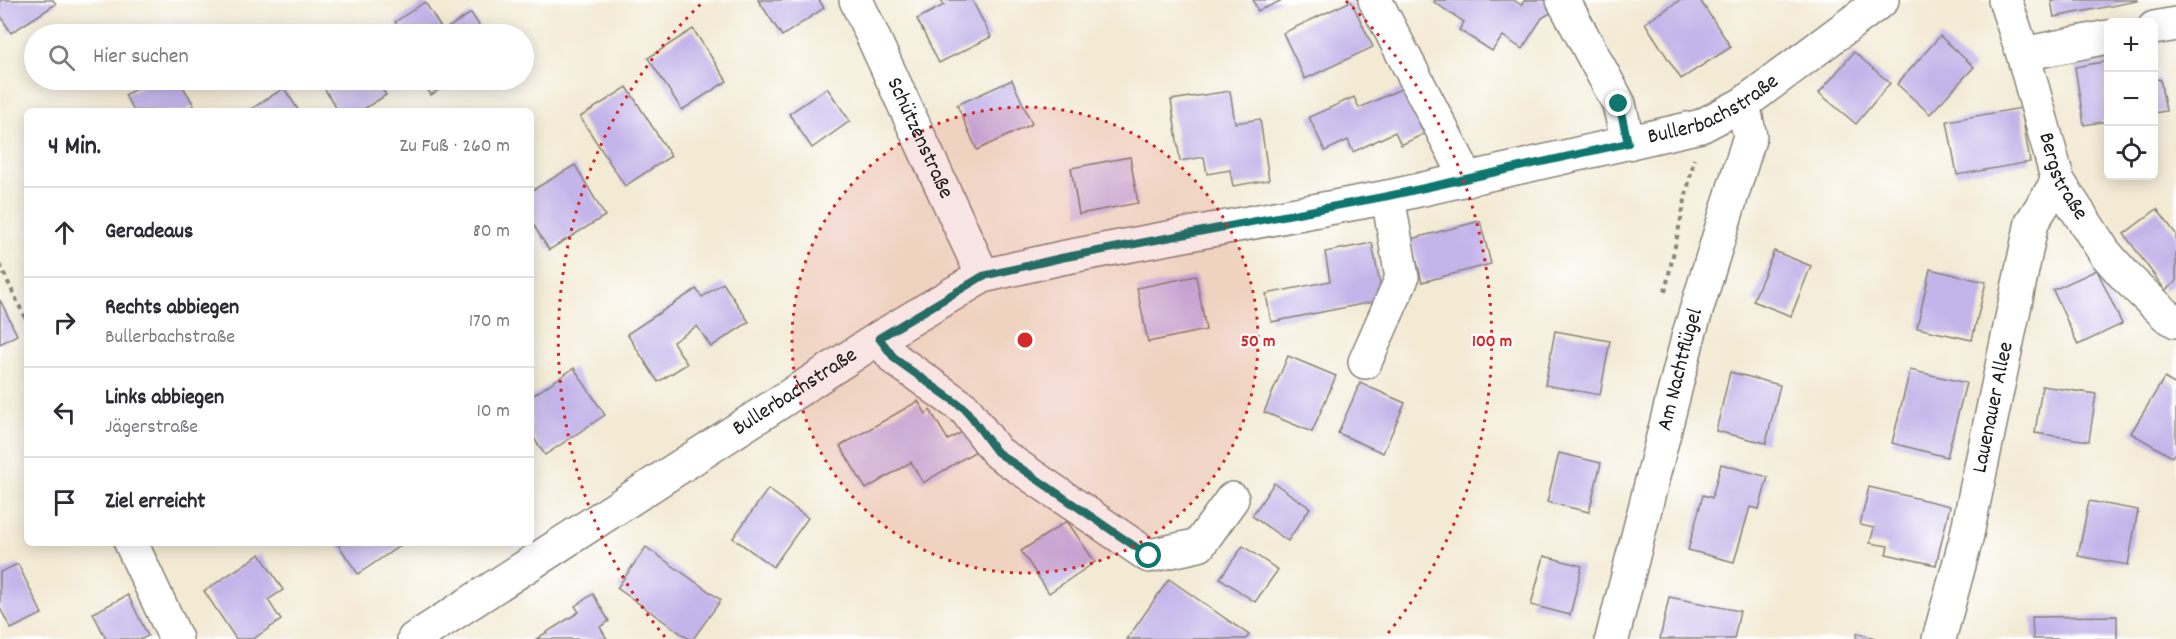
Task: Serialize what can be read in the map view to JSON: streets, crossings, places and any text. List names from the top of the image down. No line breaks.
{"streets":{"street":["Bullerbachstraße","Schützenstraße","Bergstraße","Am Nachtflügel","Lauenauer Allee"]},"crossings":[["Bullerbachstraße","Schützenstraße"],["Bullerbachstraße","Am Nachtflügel"],["Bergstraße","Lauenauer Allee"]],"page":{"map_buttons":["+","−"],"search":"Hier suchen","heading":["4 Min.","Zu Fuß · 260 m"],"list":[["Geradeaus","80 m"],["Rechts abbiegen","Bullerbachstraße","170 m"],["Links abbiegen","Jägerstraße","10 m"],"Ziel erreicht"]},"rings":["50 m","100 m"]}
